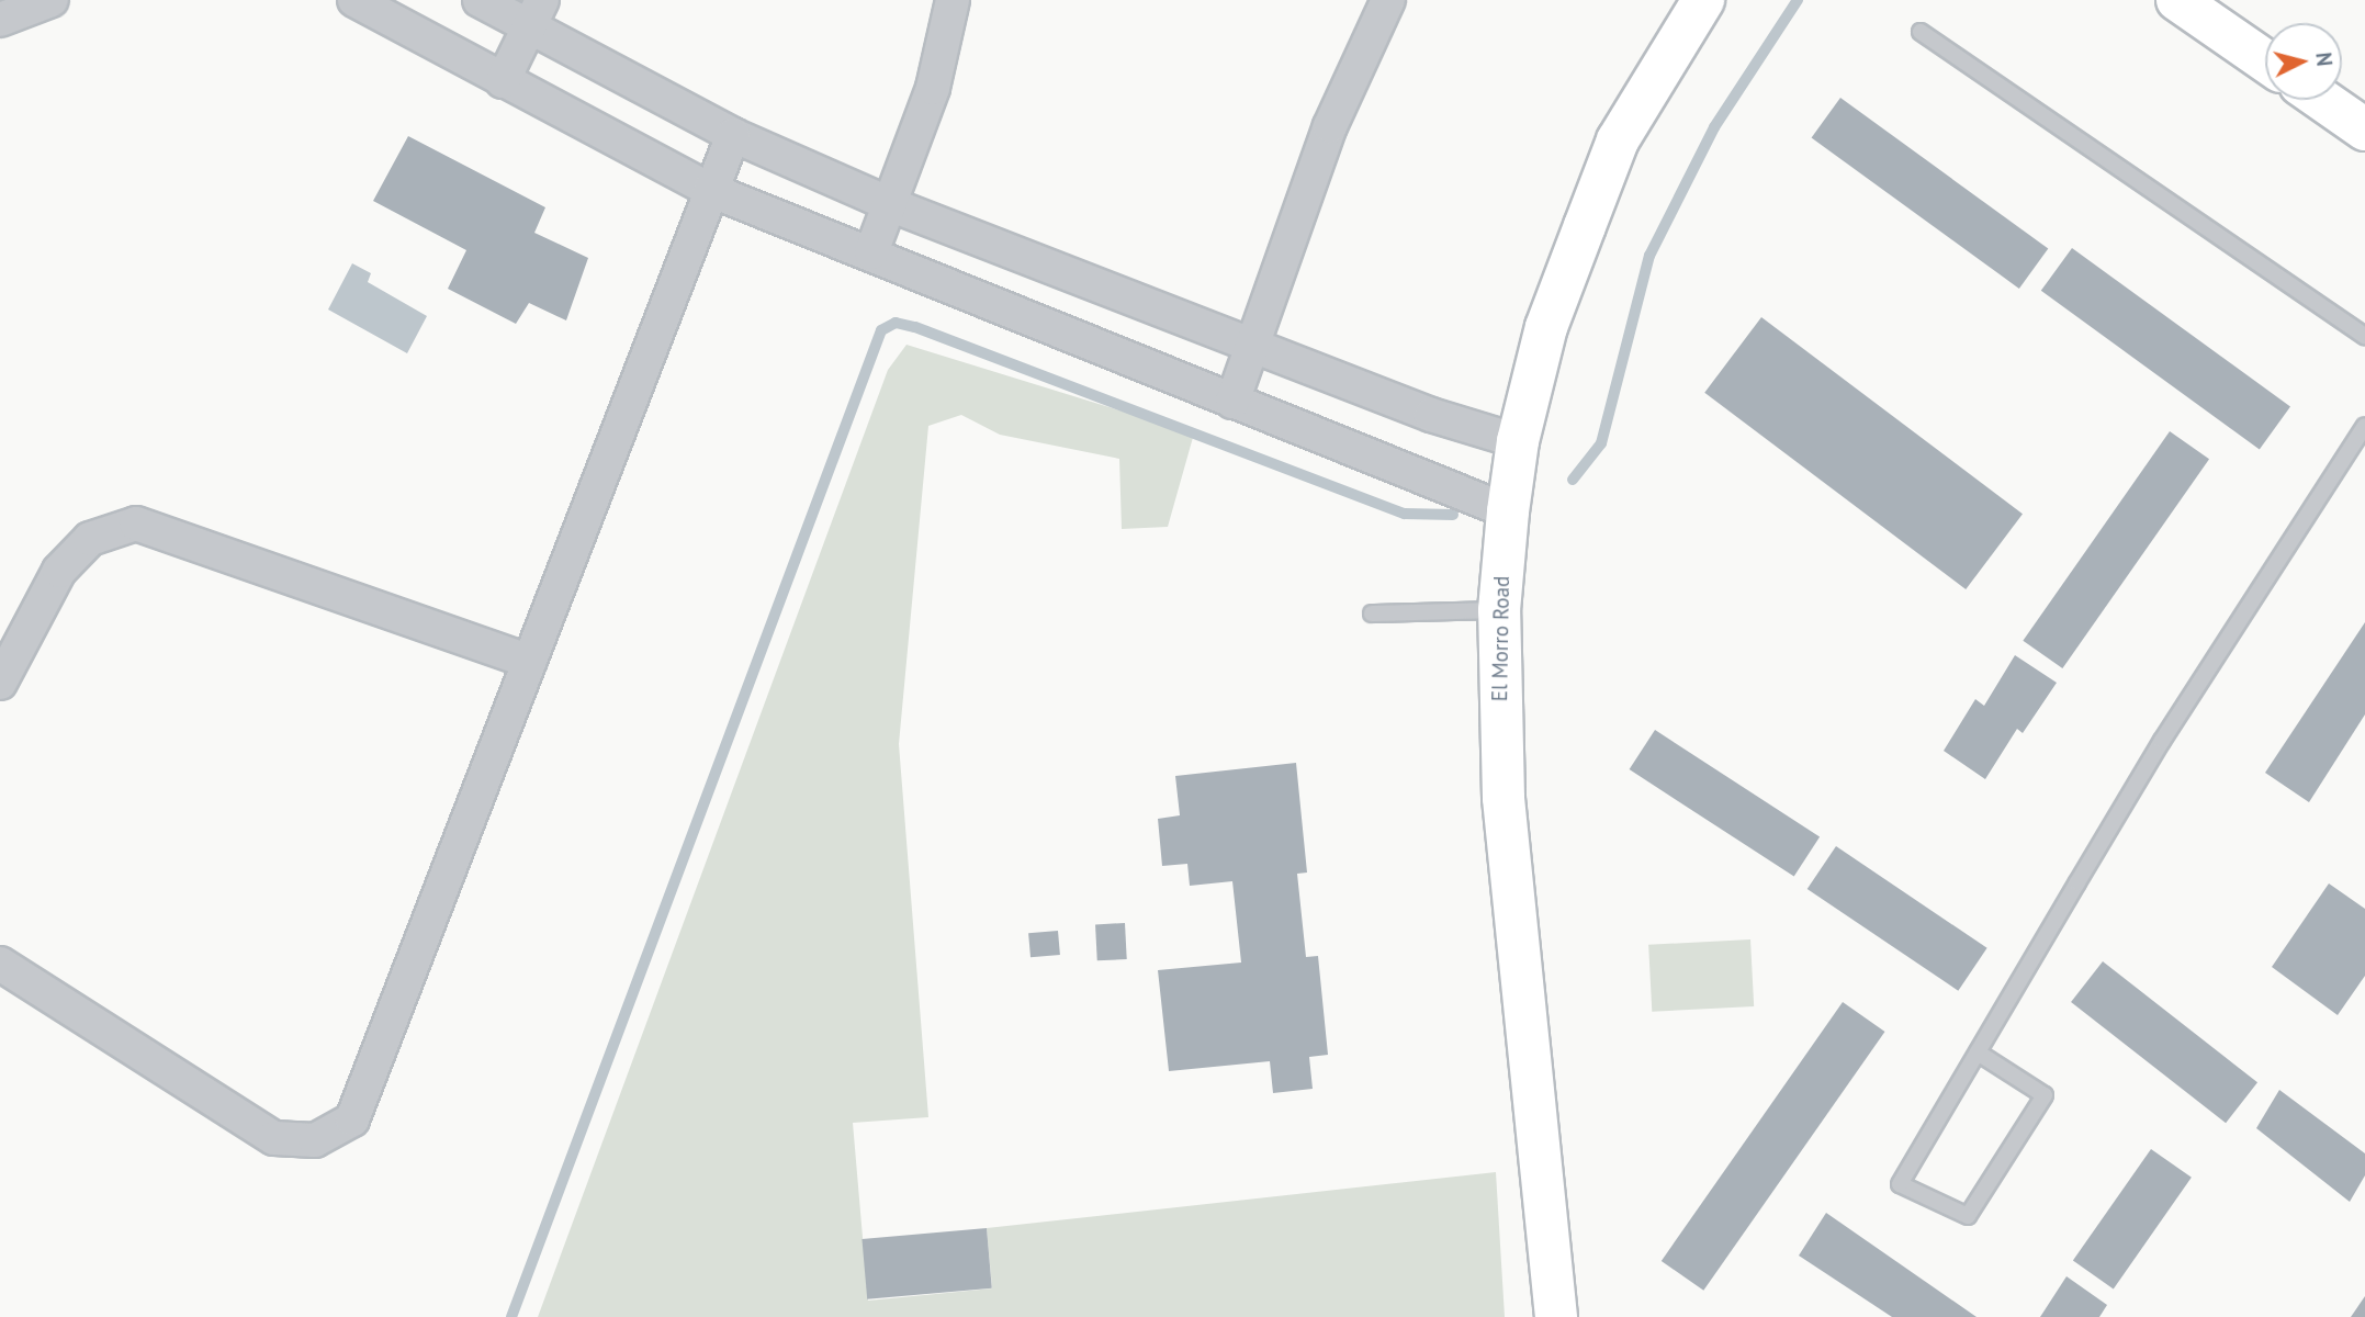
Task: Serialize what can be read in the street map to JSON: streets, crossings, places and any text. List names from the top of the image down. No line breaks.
{"streets":{"street":["El Morro Road"]},"north":"right"}
